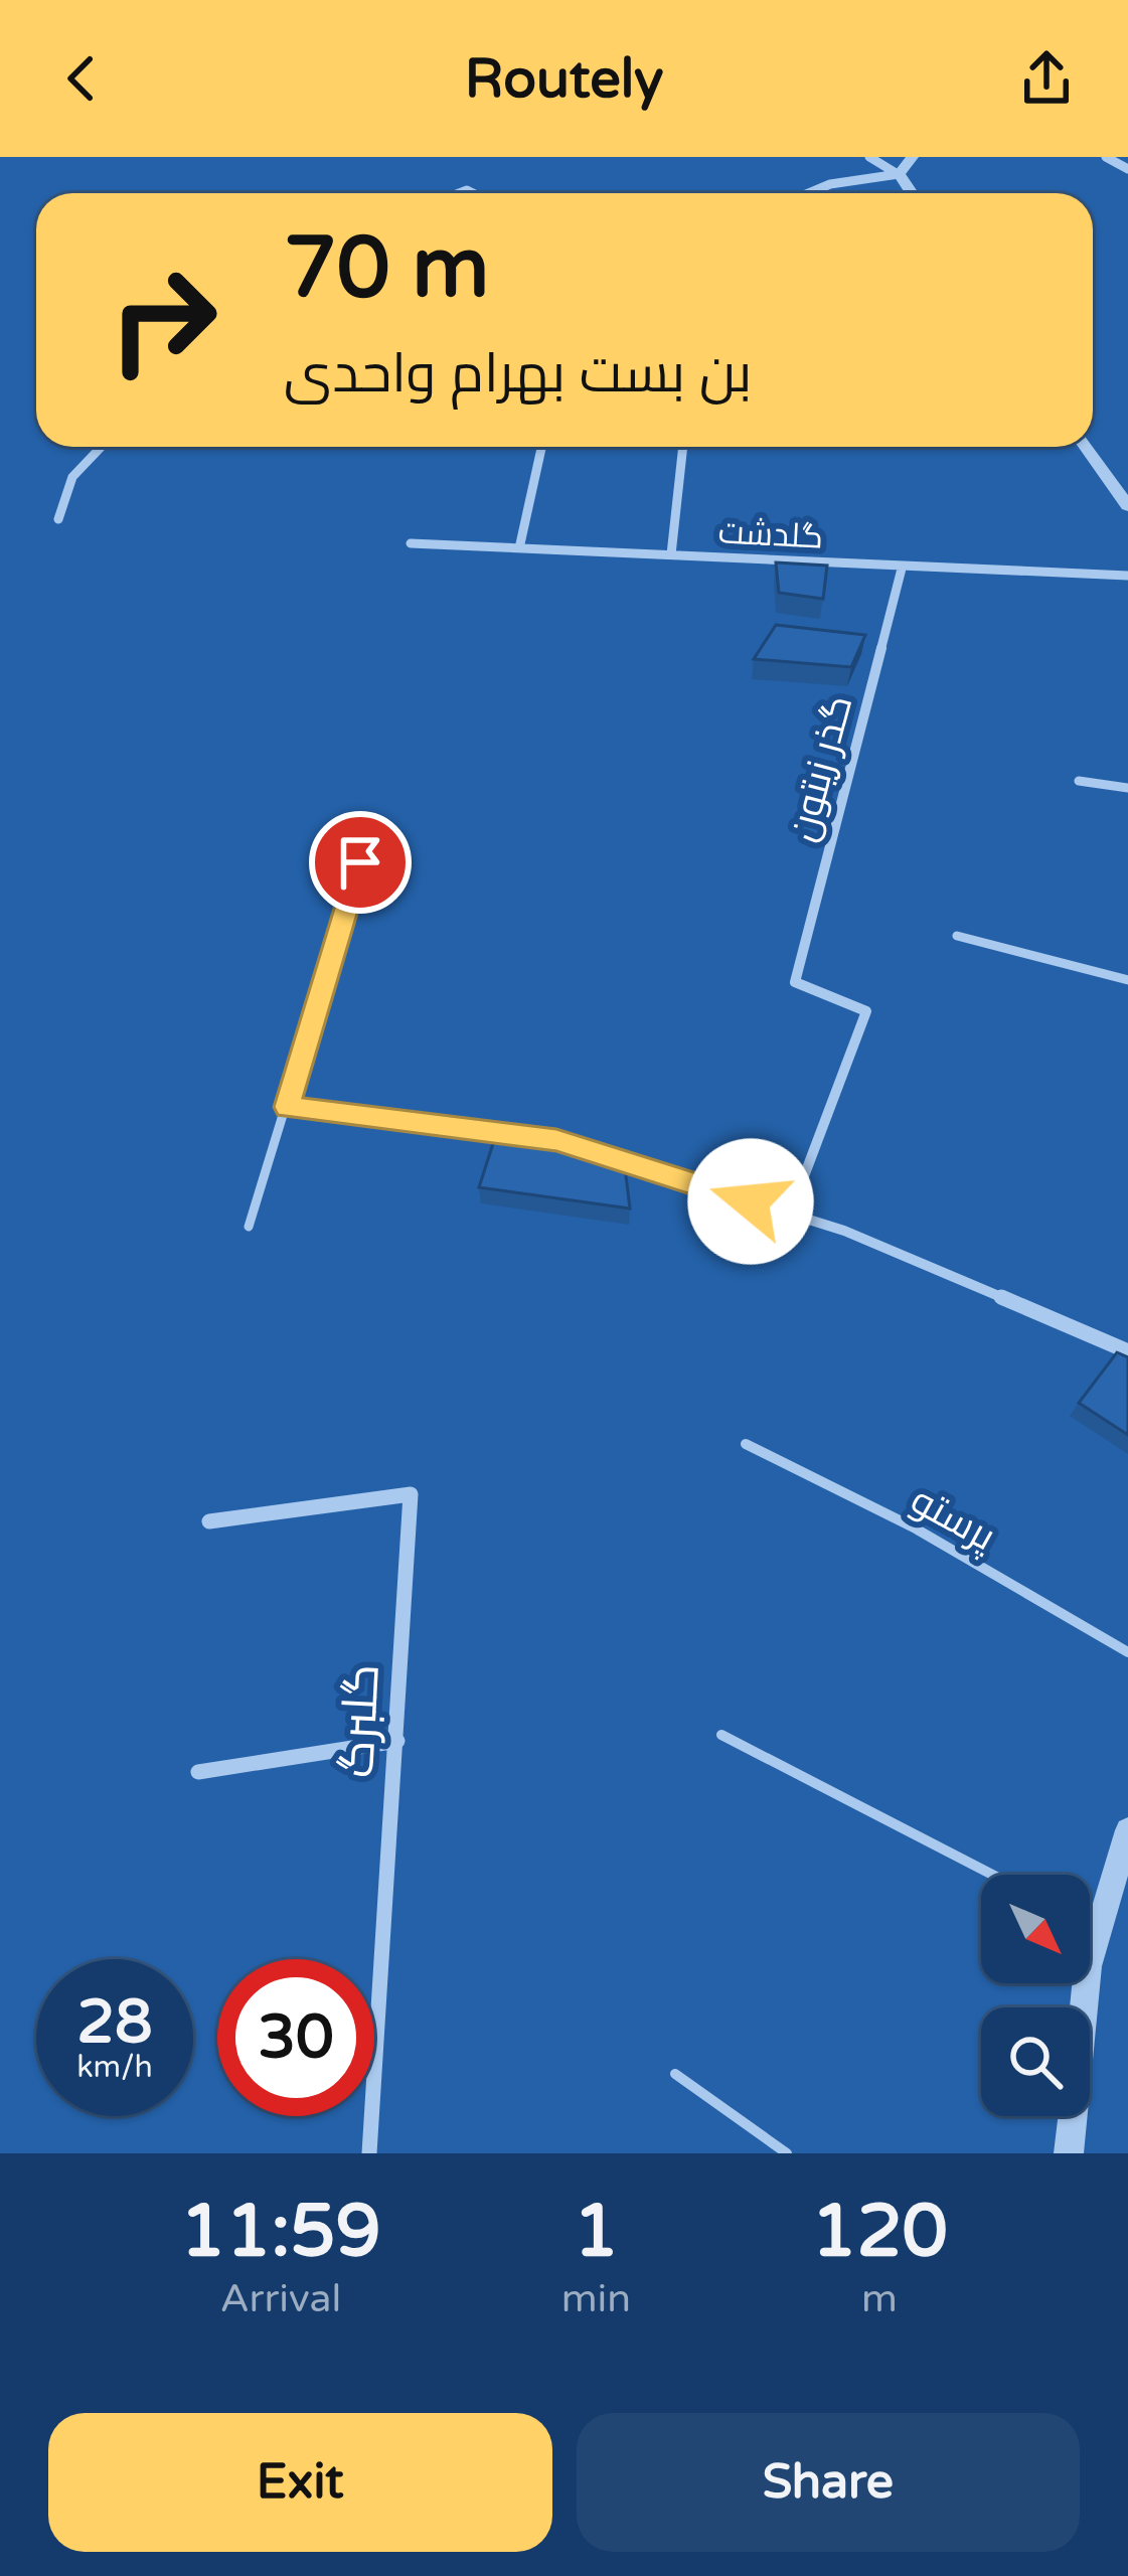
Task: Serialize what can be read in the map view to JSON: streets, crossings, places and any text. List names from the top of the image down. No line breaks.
{"streets":{"street":["گلدشت","گذر زیتون","گلبرگ"],"lane":["پرستو"]},"crossings":[["گلدشت","گذر زیتون"]],"north":"bottom right","page":{"header":"Routely","turn":["70 m","بن بست بهرام واحدی"],"speed":"28 km/h","limit":"30","eta":["11:59","Arrival","1","min","120","m"],"buttons":["Exit","Share"]}}
